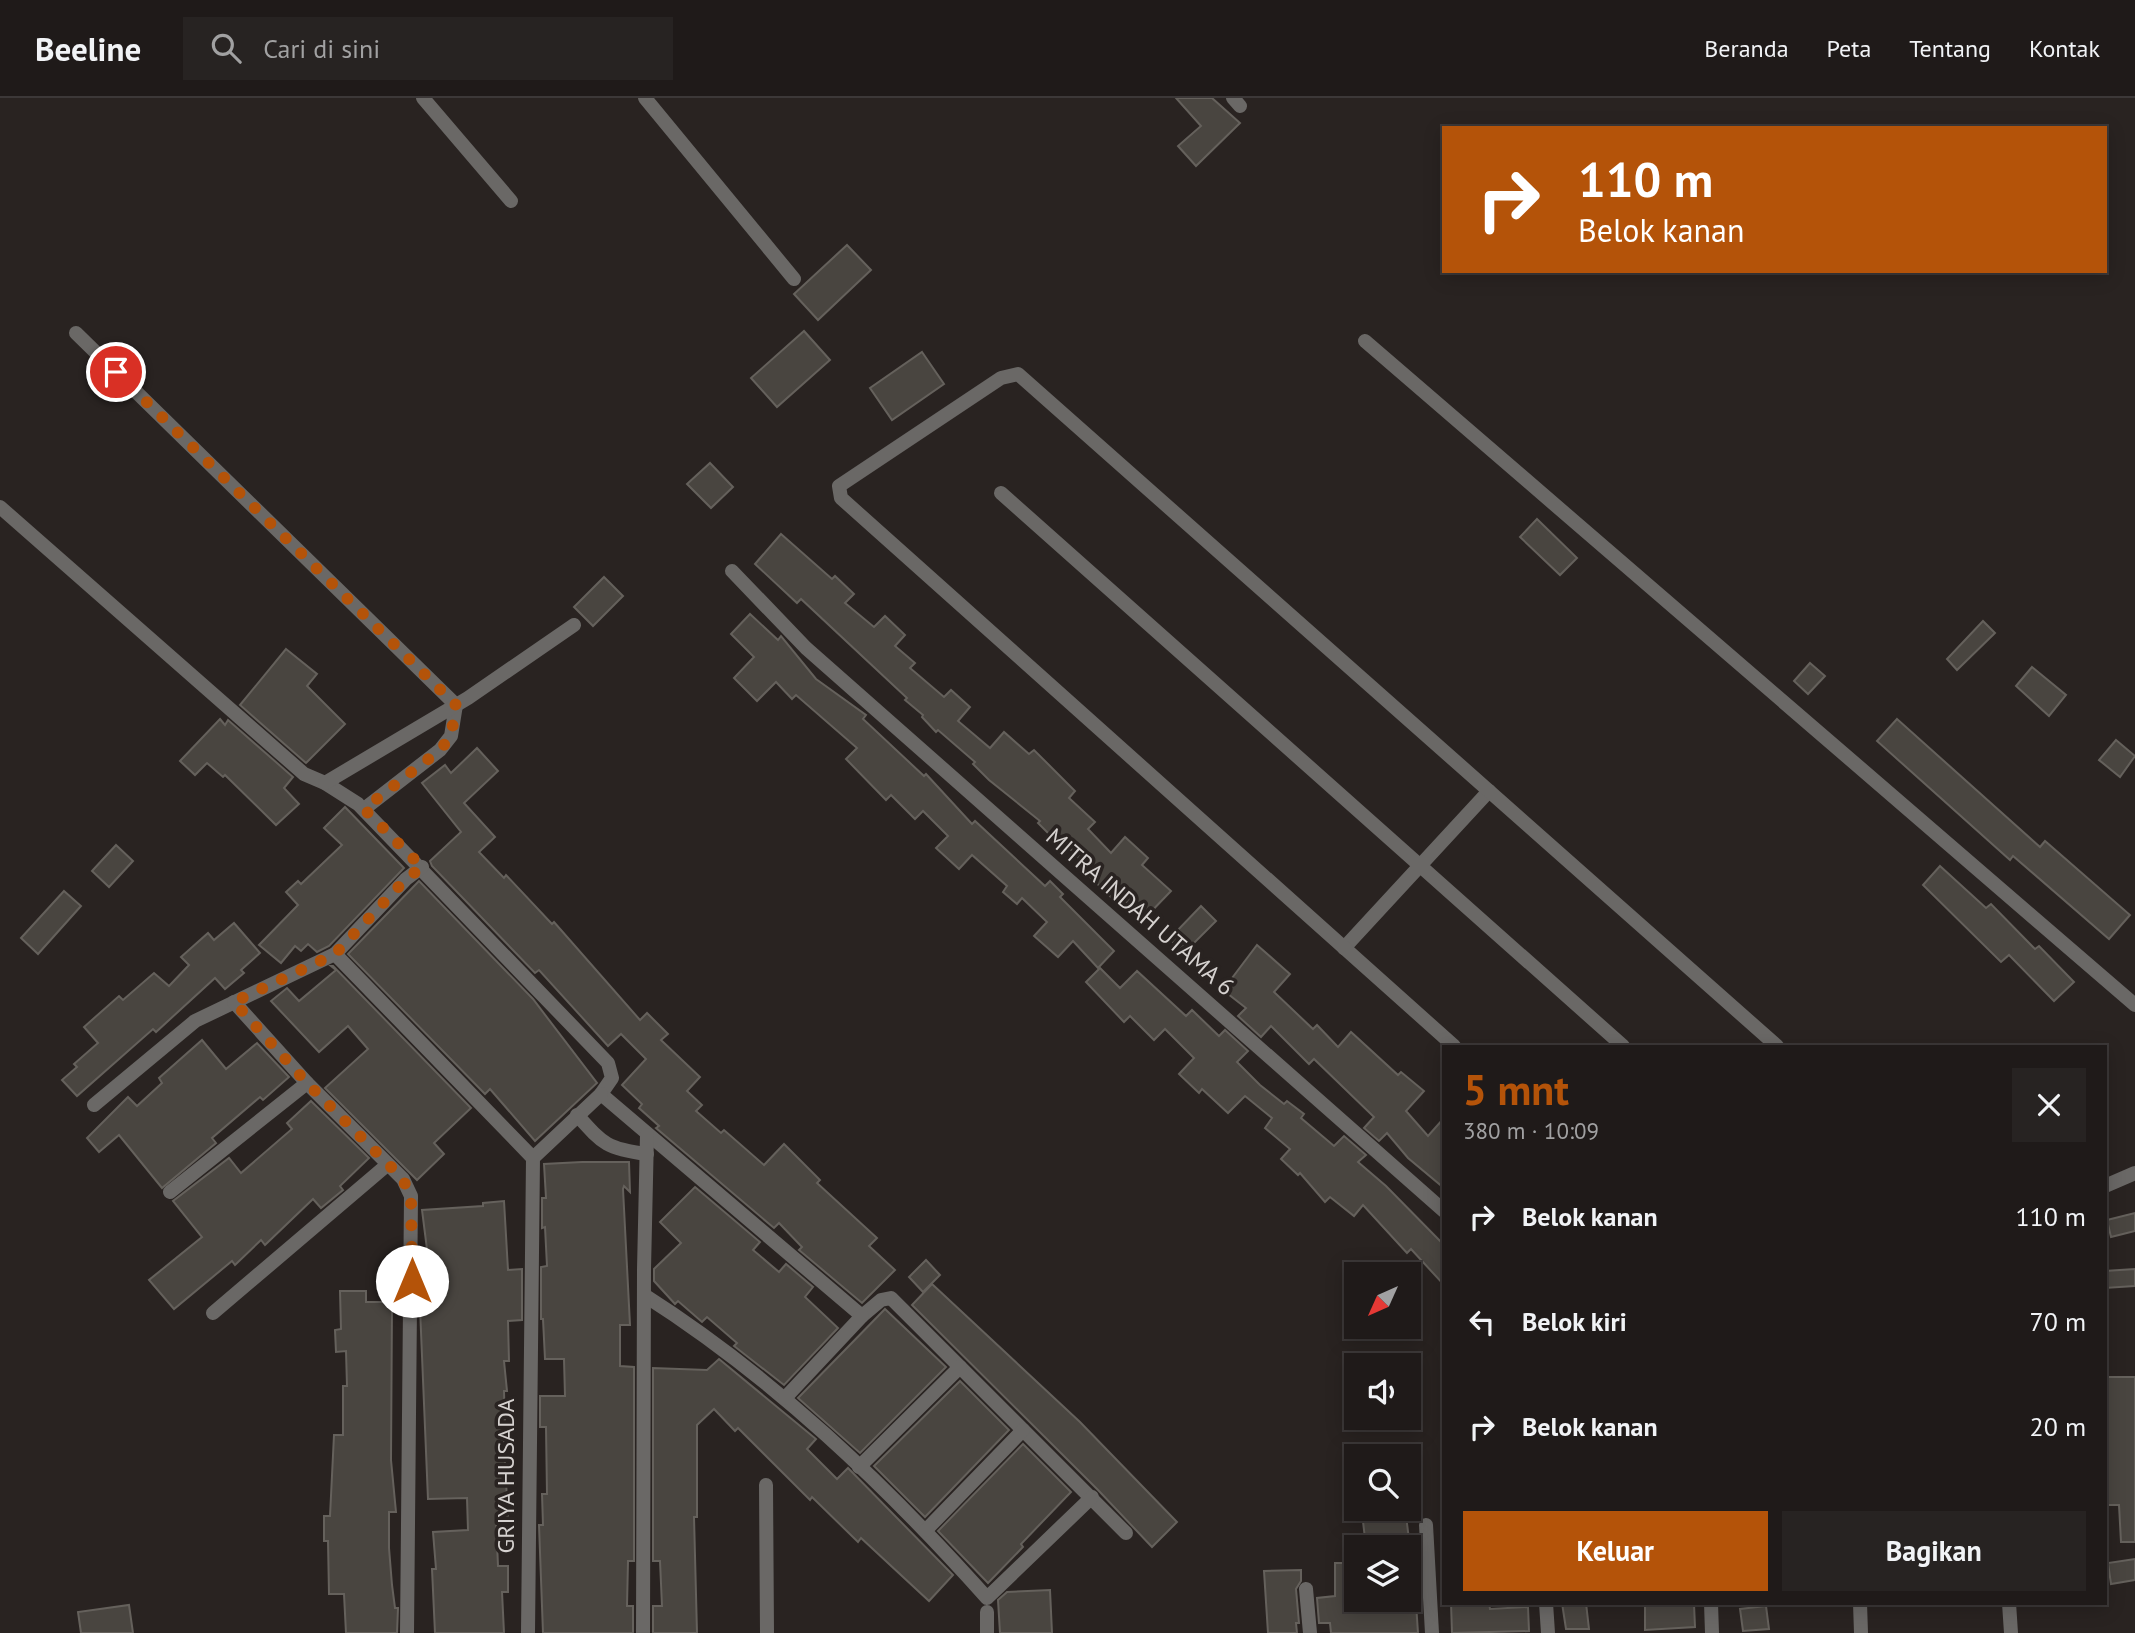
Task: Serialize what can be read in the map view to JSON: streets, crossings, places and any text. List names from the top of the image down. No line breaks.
{"streets":{"street":["MITRA INDAH UTAMA 6","GRIYA HUSADA"]},"north":"bottom left","page":{"header":"Beeline","search":"Cari di sini","nav":["Beranda","Peta","Tentang","Kontak"],"turn":["110 m","Belok kanan"],"heading":["5 mnt","380 m · 10:09"],"list":[{"name":"Belok kanan","value":"110 m"},{"name":"Belok kiri","value":"70 m"},{"name":"Belok kanan","value":"20 m"}],"buttons":["Keluar","Bagikan"]}}
